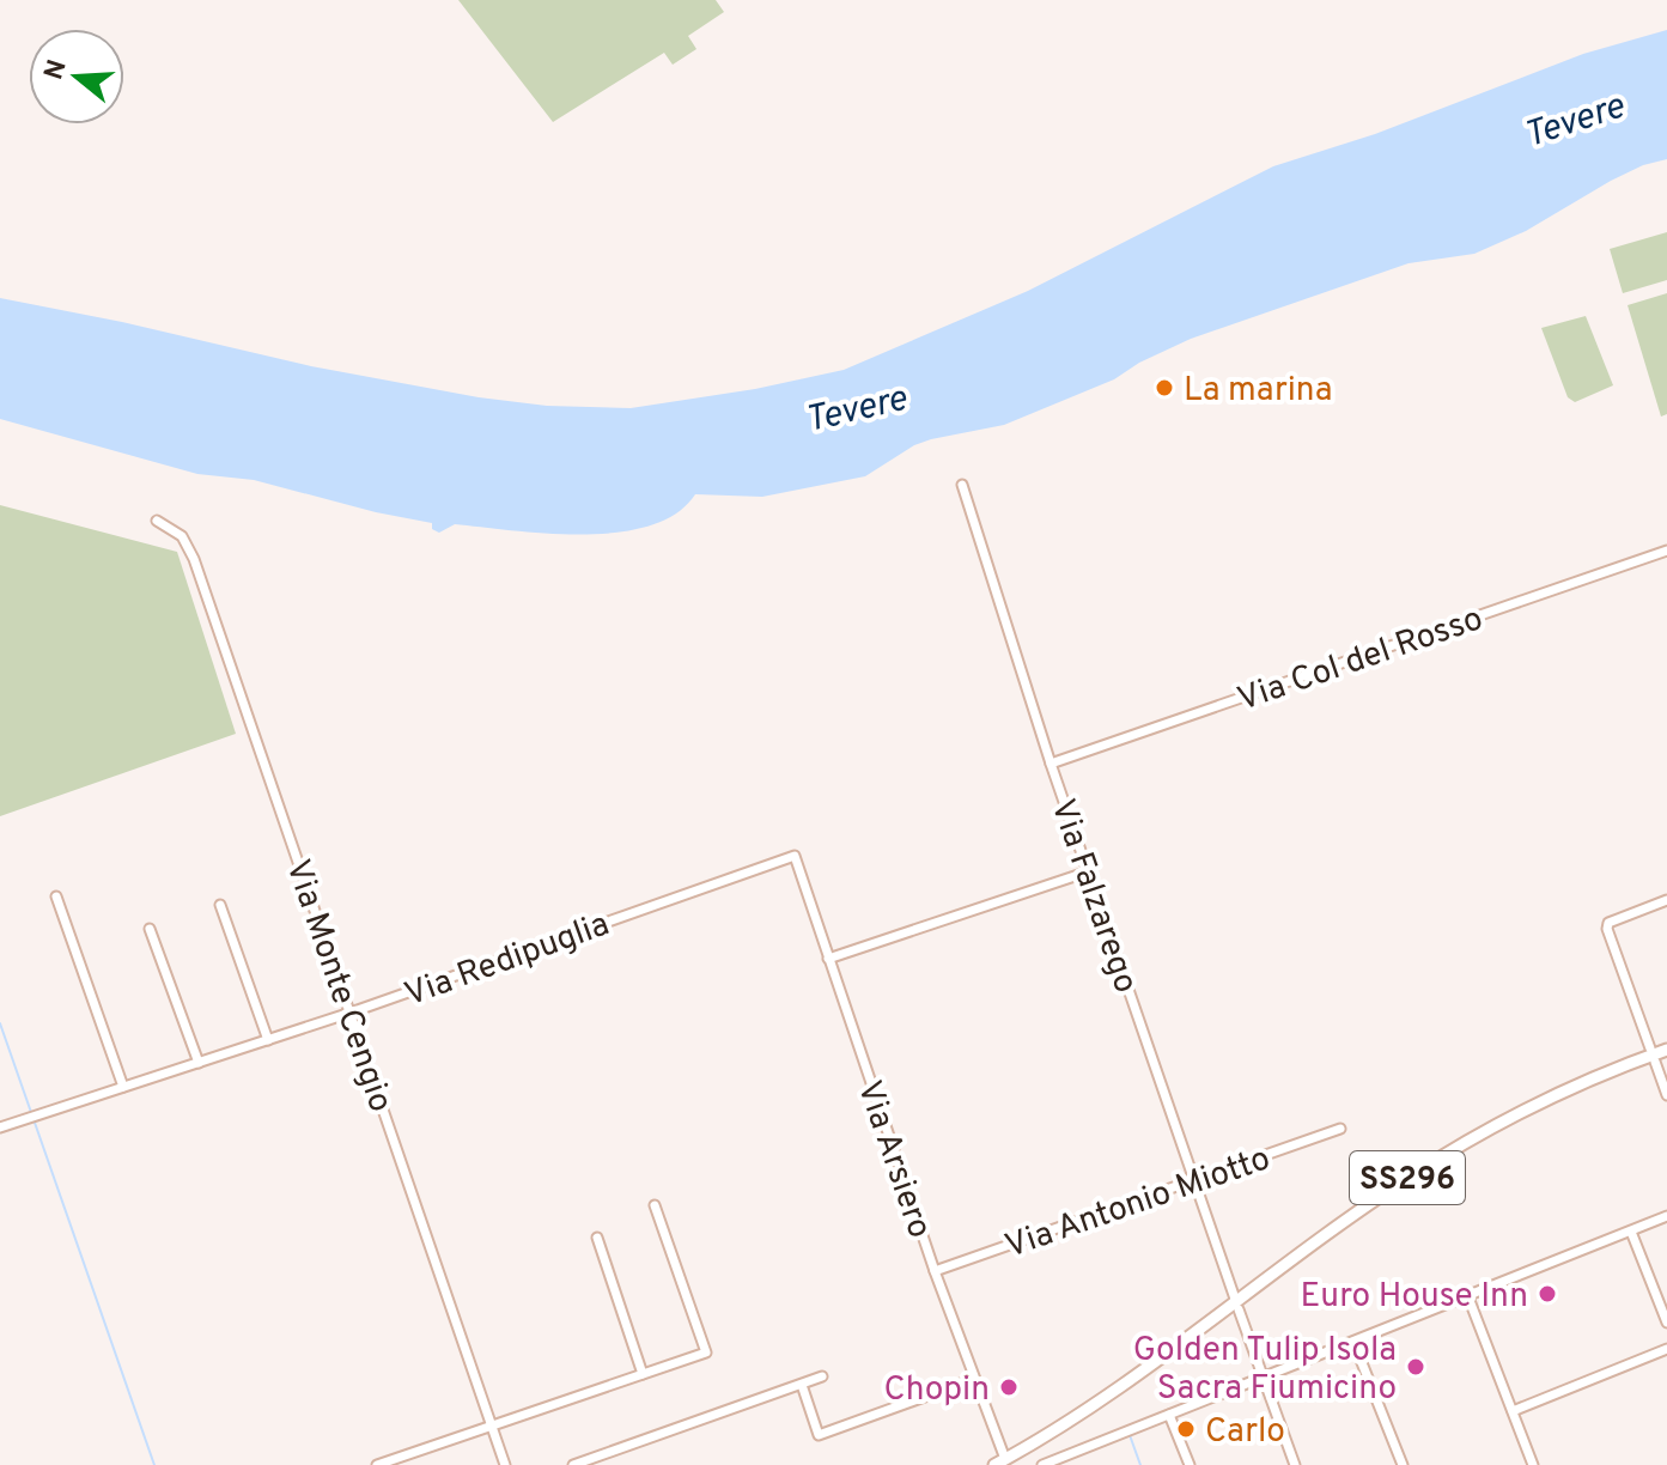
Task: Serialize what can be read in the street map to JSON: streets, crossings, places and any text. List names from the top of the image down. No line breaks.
{"streets":{"main road":["SS296"],"street":["Via Col del Rosso","Via Falzarego","Via Redipuglia","Via Monte Cengio","Via Arsiero","Via Antonio Miotto"]},"crossings":[["Via Col del Rosso","Via Falzarego"],["Via Falzarego","SS296"],["Via Falzarego","Via Antonio Miotto"],["Via Redipuglia","Via Monte Cengio"],["Via Redipuglia","Via Arsiero"],["Via Arsiero","SS296"],["Via Arsiero","Via Antonio Miotto"]],"water":["Tevere"],"places":["La marina","Euro House Inn","Golden Tulip Isola Sacra Fiumicino","Chopin","Carlo"],"north":"left"}
